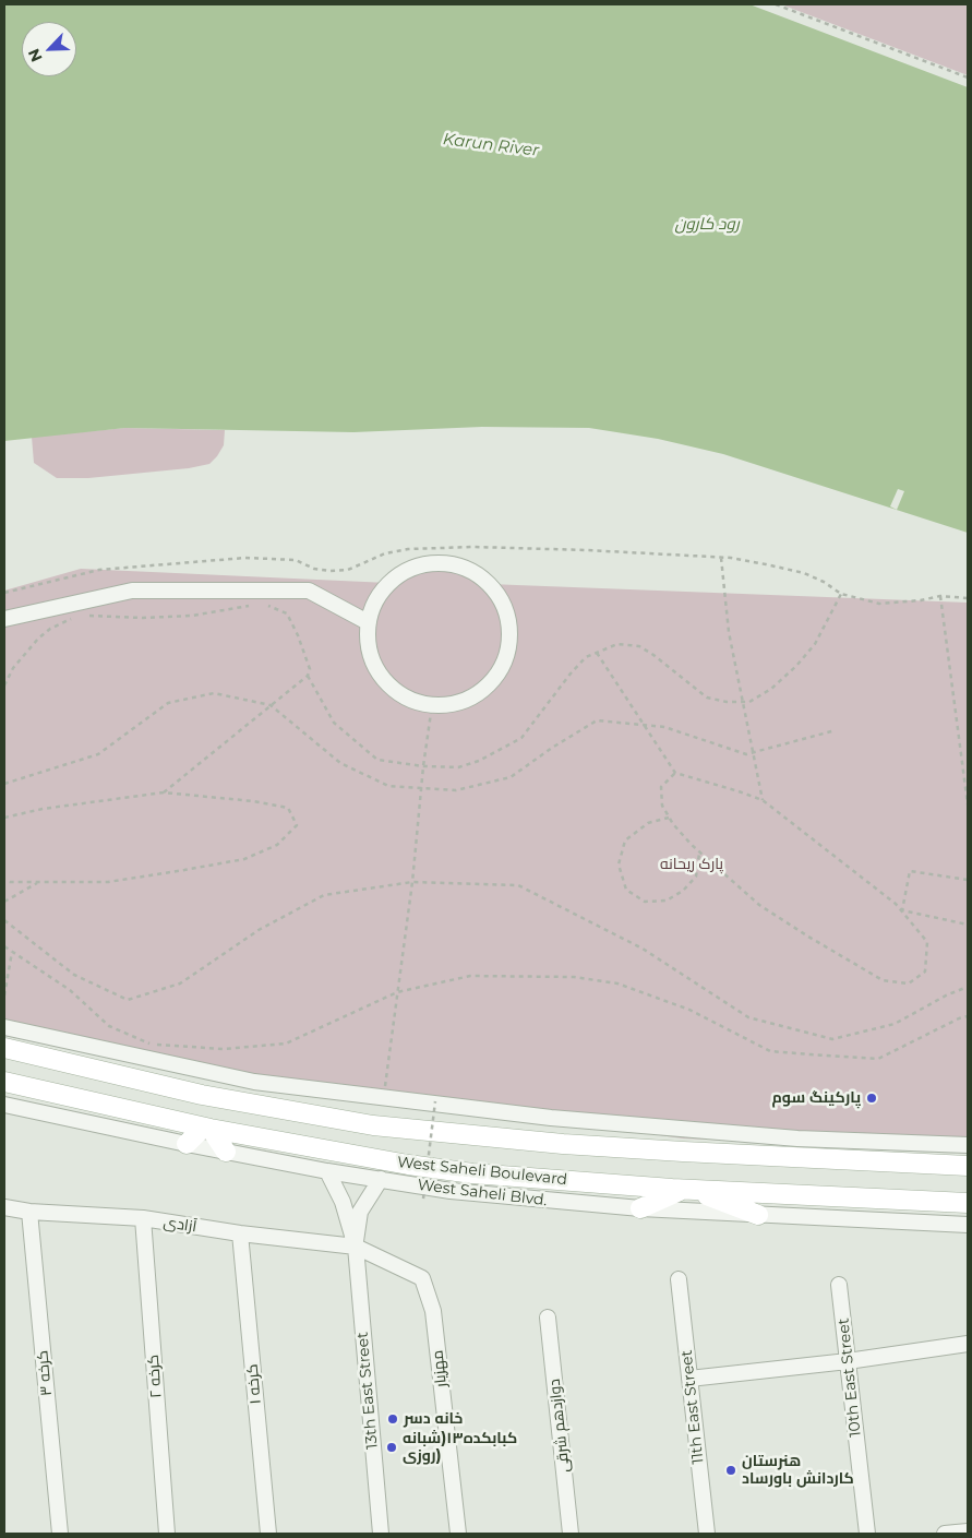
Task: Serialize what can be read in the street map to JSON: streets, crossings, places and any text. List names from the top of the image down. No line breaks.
{"streets":{"main road":["West Saheli Boulevard"],"street":["West Saheli Blvd.","آزادی","مهزیار","کرخه ۳","کرخه ۲","10th East Street","کرخه ۱","13th East Street","11th East Street","دوازدهم شرقی"]},"crossings":[["West Saheli Blvd.","13th East Street"],["آزادی","مهزیار"],["آزادی","کرخه ۳"],["آزادی","کرخه ۲"],["آزادی","کرخه ۱"],["آزادی","13th East Street"],["مهزیار","13th East Street"]],"water":["Karun River","رود کارون"],"parks":["پارک ریحانه"],"places":["پارکینگ سوم","خانه دسر","کبابکده۱۳(شبانه روزی)","هنرستان کاردانش باورساد"],"north":"bottom left"}
